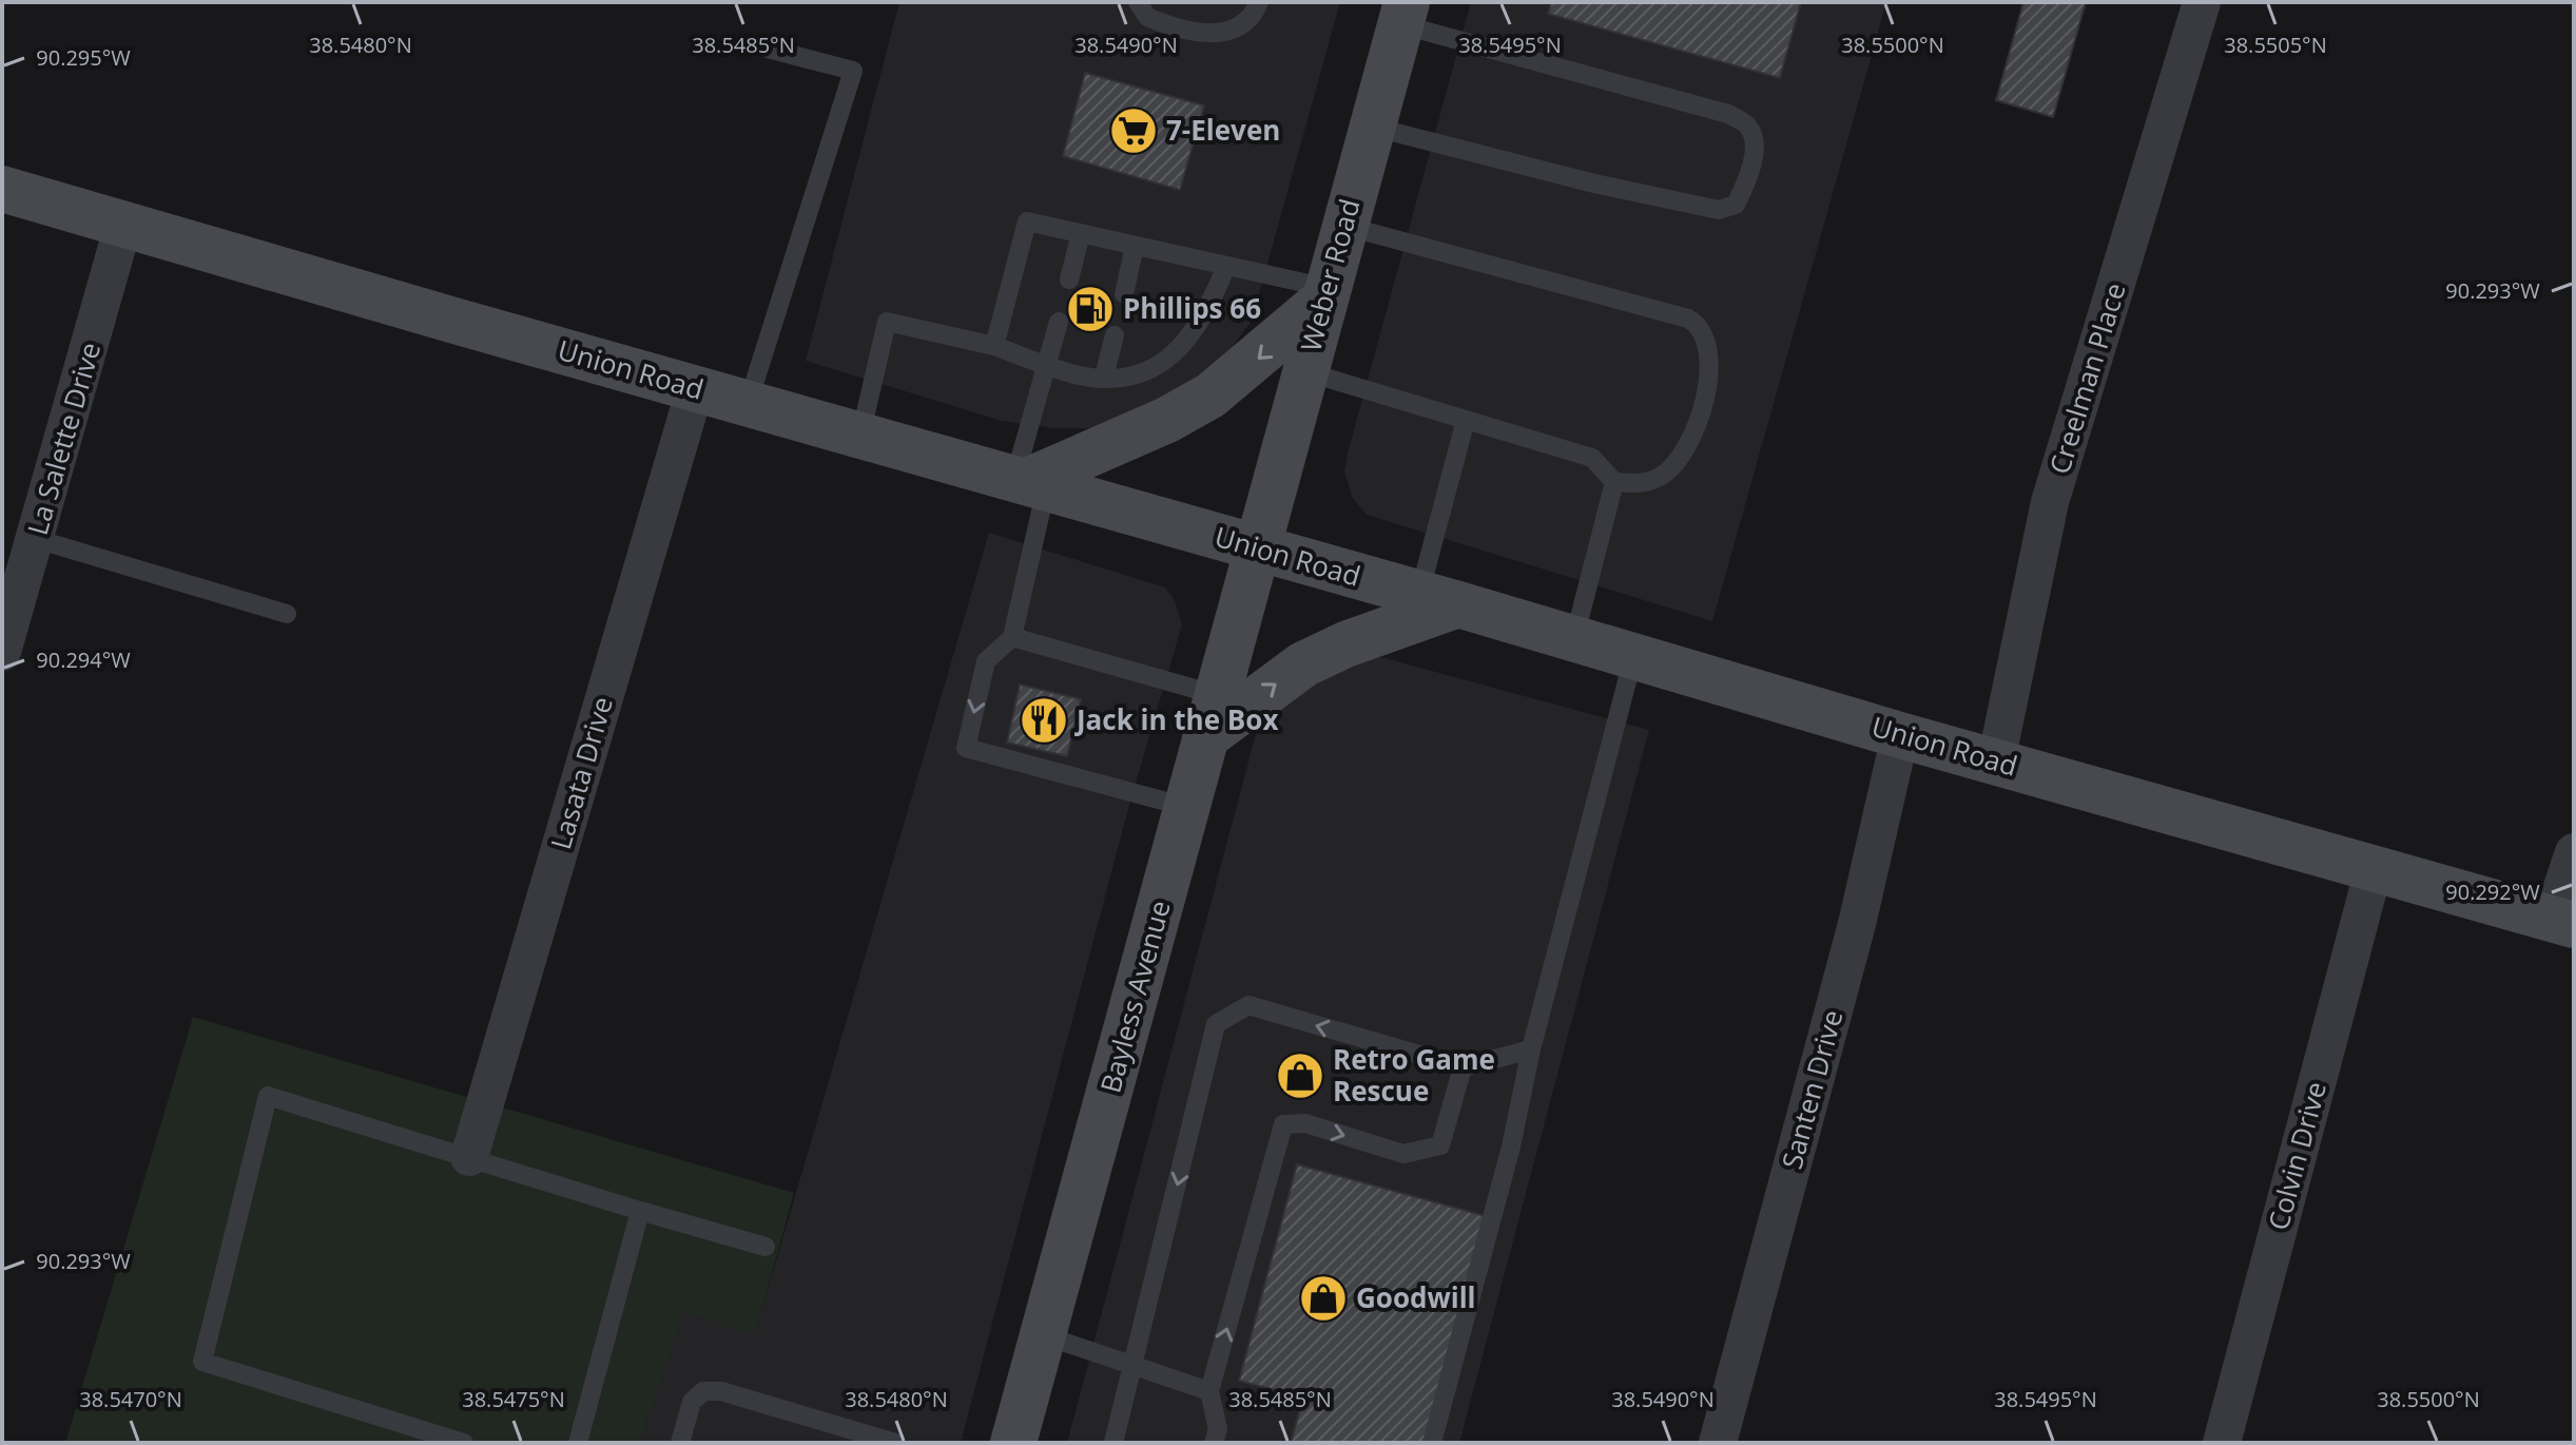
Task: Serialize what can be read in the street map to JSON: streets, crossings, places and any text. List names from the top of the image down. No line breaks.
{"streets":{"main road":["Weber Road","Union Road","Bayless Avenue"],"street":["Creelman Place","La Salette Drive","Lasata Drive","Santen Drive","Colvin Drive"]},"crossings":[["Weber Road","Union Road"],["Weber Road","Bayless Avenue"],["Union Road","Creelman Place"],["Union Road","La Salette Drive"],["Union Road","Lasata Drive"],["Union Road","Bayless Avenue"],["Union Road","Santen Drive"],["Union Road","Colvin Drive"]],"places":{"supermarket":["7-Eleven"],"fuel station":["Phillips 66"],"restaurant":["Jack in the Box"],"shop":["Retro Game Rescue","Goodwill"]},"coordinates":["38.5485°N","38.5500°N","38.5505°N","38.5480°N","38.5490°N","38.5495°N","90.295°W","90.293°W","90.294°W","90.292°W","38.5470°N","38.5475°N"]}
